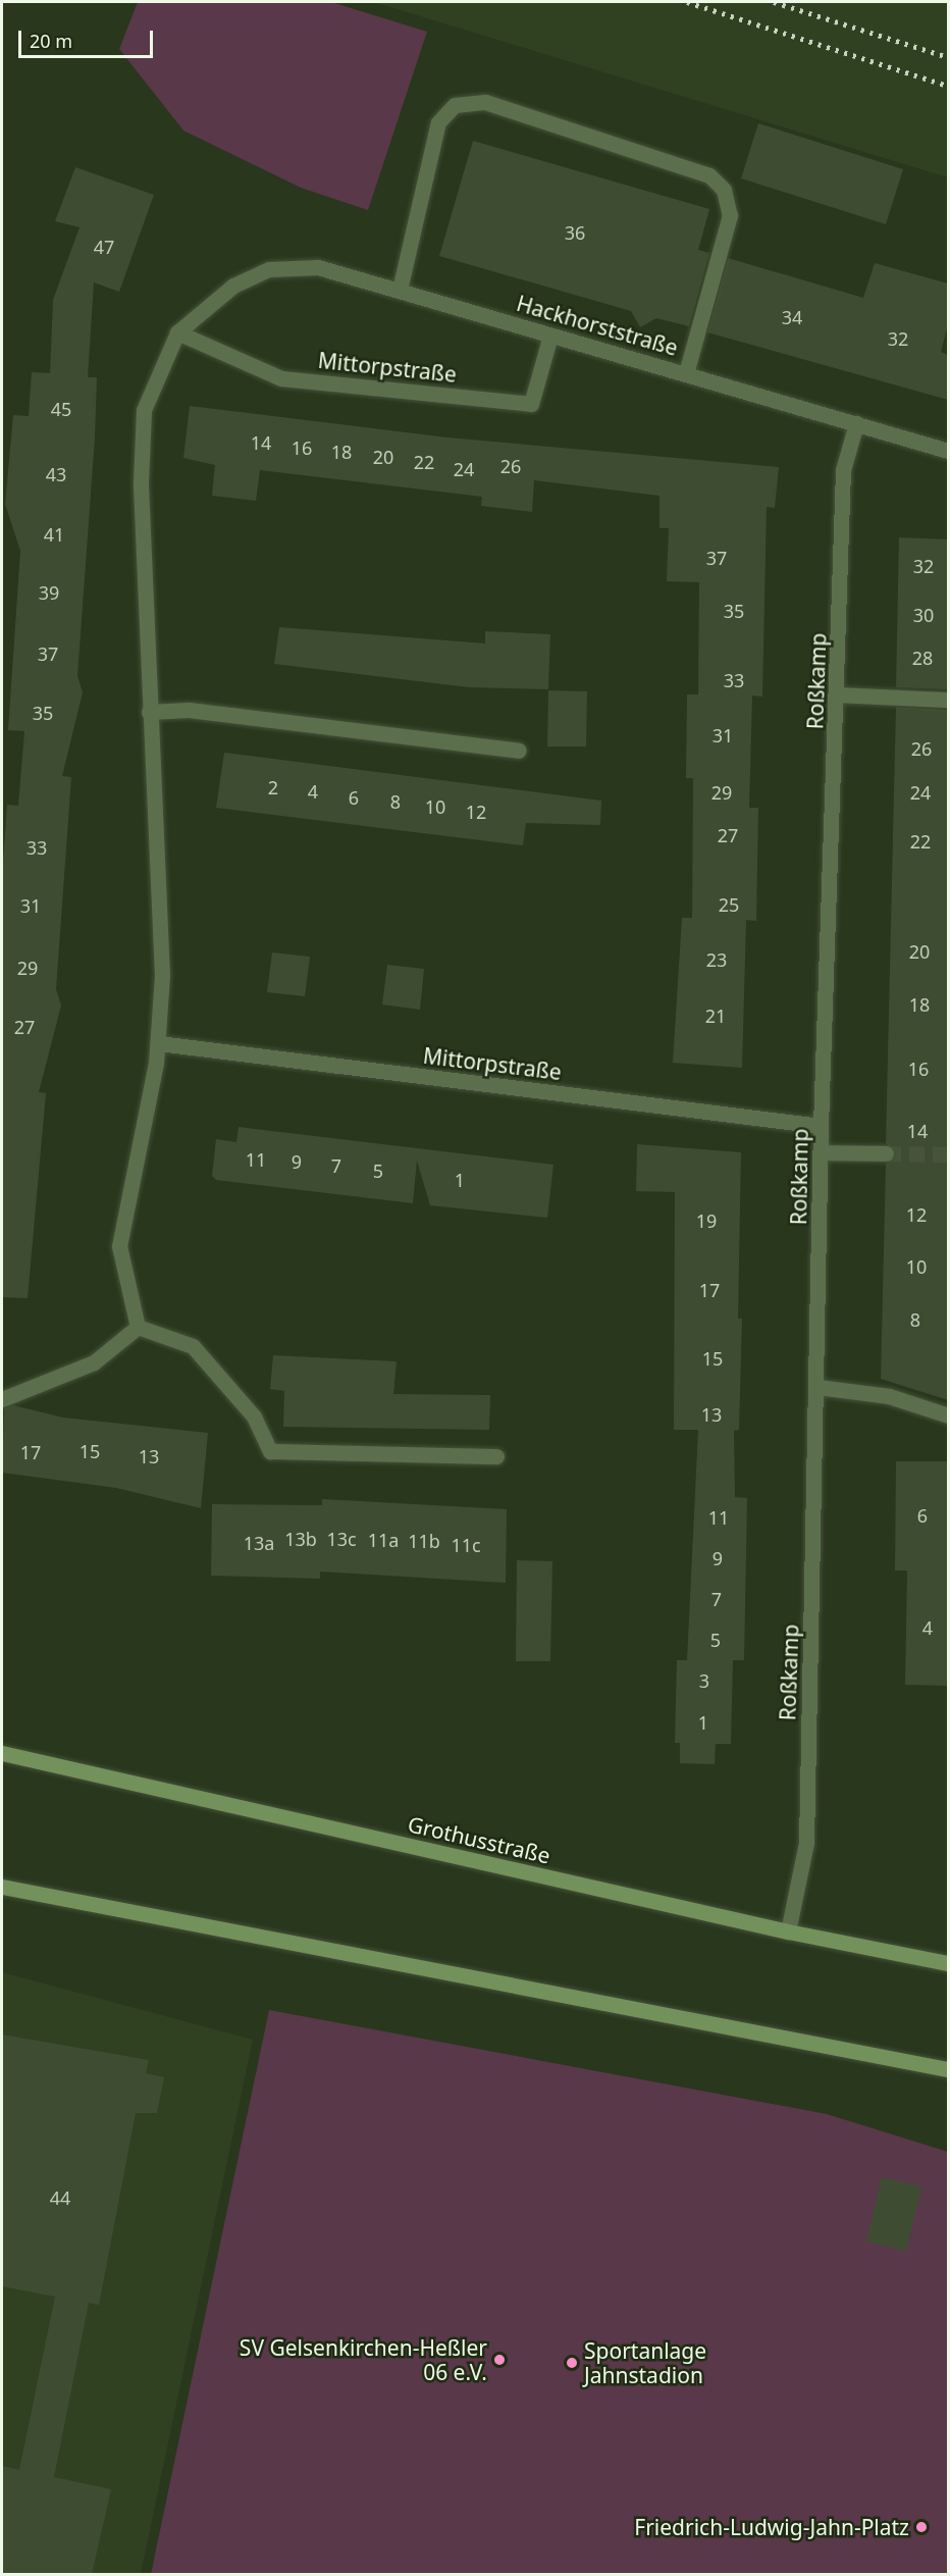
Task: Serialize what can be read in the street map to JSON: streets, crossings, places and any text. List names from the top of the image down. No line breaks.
{"streets":{"main road":["Grothusstraße"],"street":["Hackhorststraße","Mittorpstraße","Roßkamp"]},"crossings":[["Hackhorststraße","Mittorpstraße"],["Hackhorststraße","Roßkamp"],["Mittorpstraße","Roßkamp"],["Roßkamp","Grothusstraße"]],"places":["SV Gelsenkirchen-Heßler 06 e.V.","Sportanlage Jahnstadion","Friedrich-Ludwig-Jahn-Platz"],"house_numbers":["36","47","34","32","45","14","16","18","20","22","26","24","43","41","37","32","39","35","30","37","28","33","35","31","26","2","4","29","24","6","8","10","12","27","22","33","25","31","20","23","29","18","21","27","16","14","11","9","7","5","1","12","19","10","17","8","15","13","15","17","13","6","11","13b","13c","11a","11b","13a","11c","9","7","4","5","3","1","44"],"scale_bar":"20 m"}
